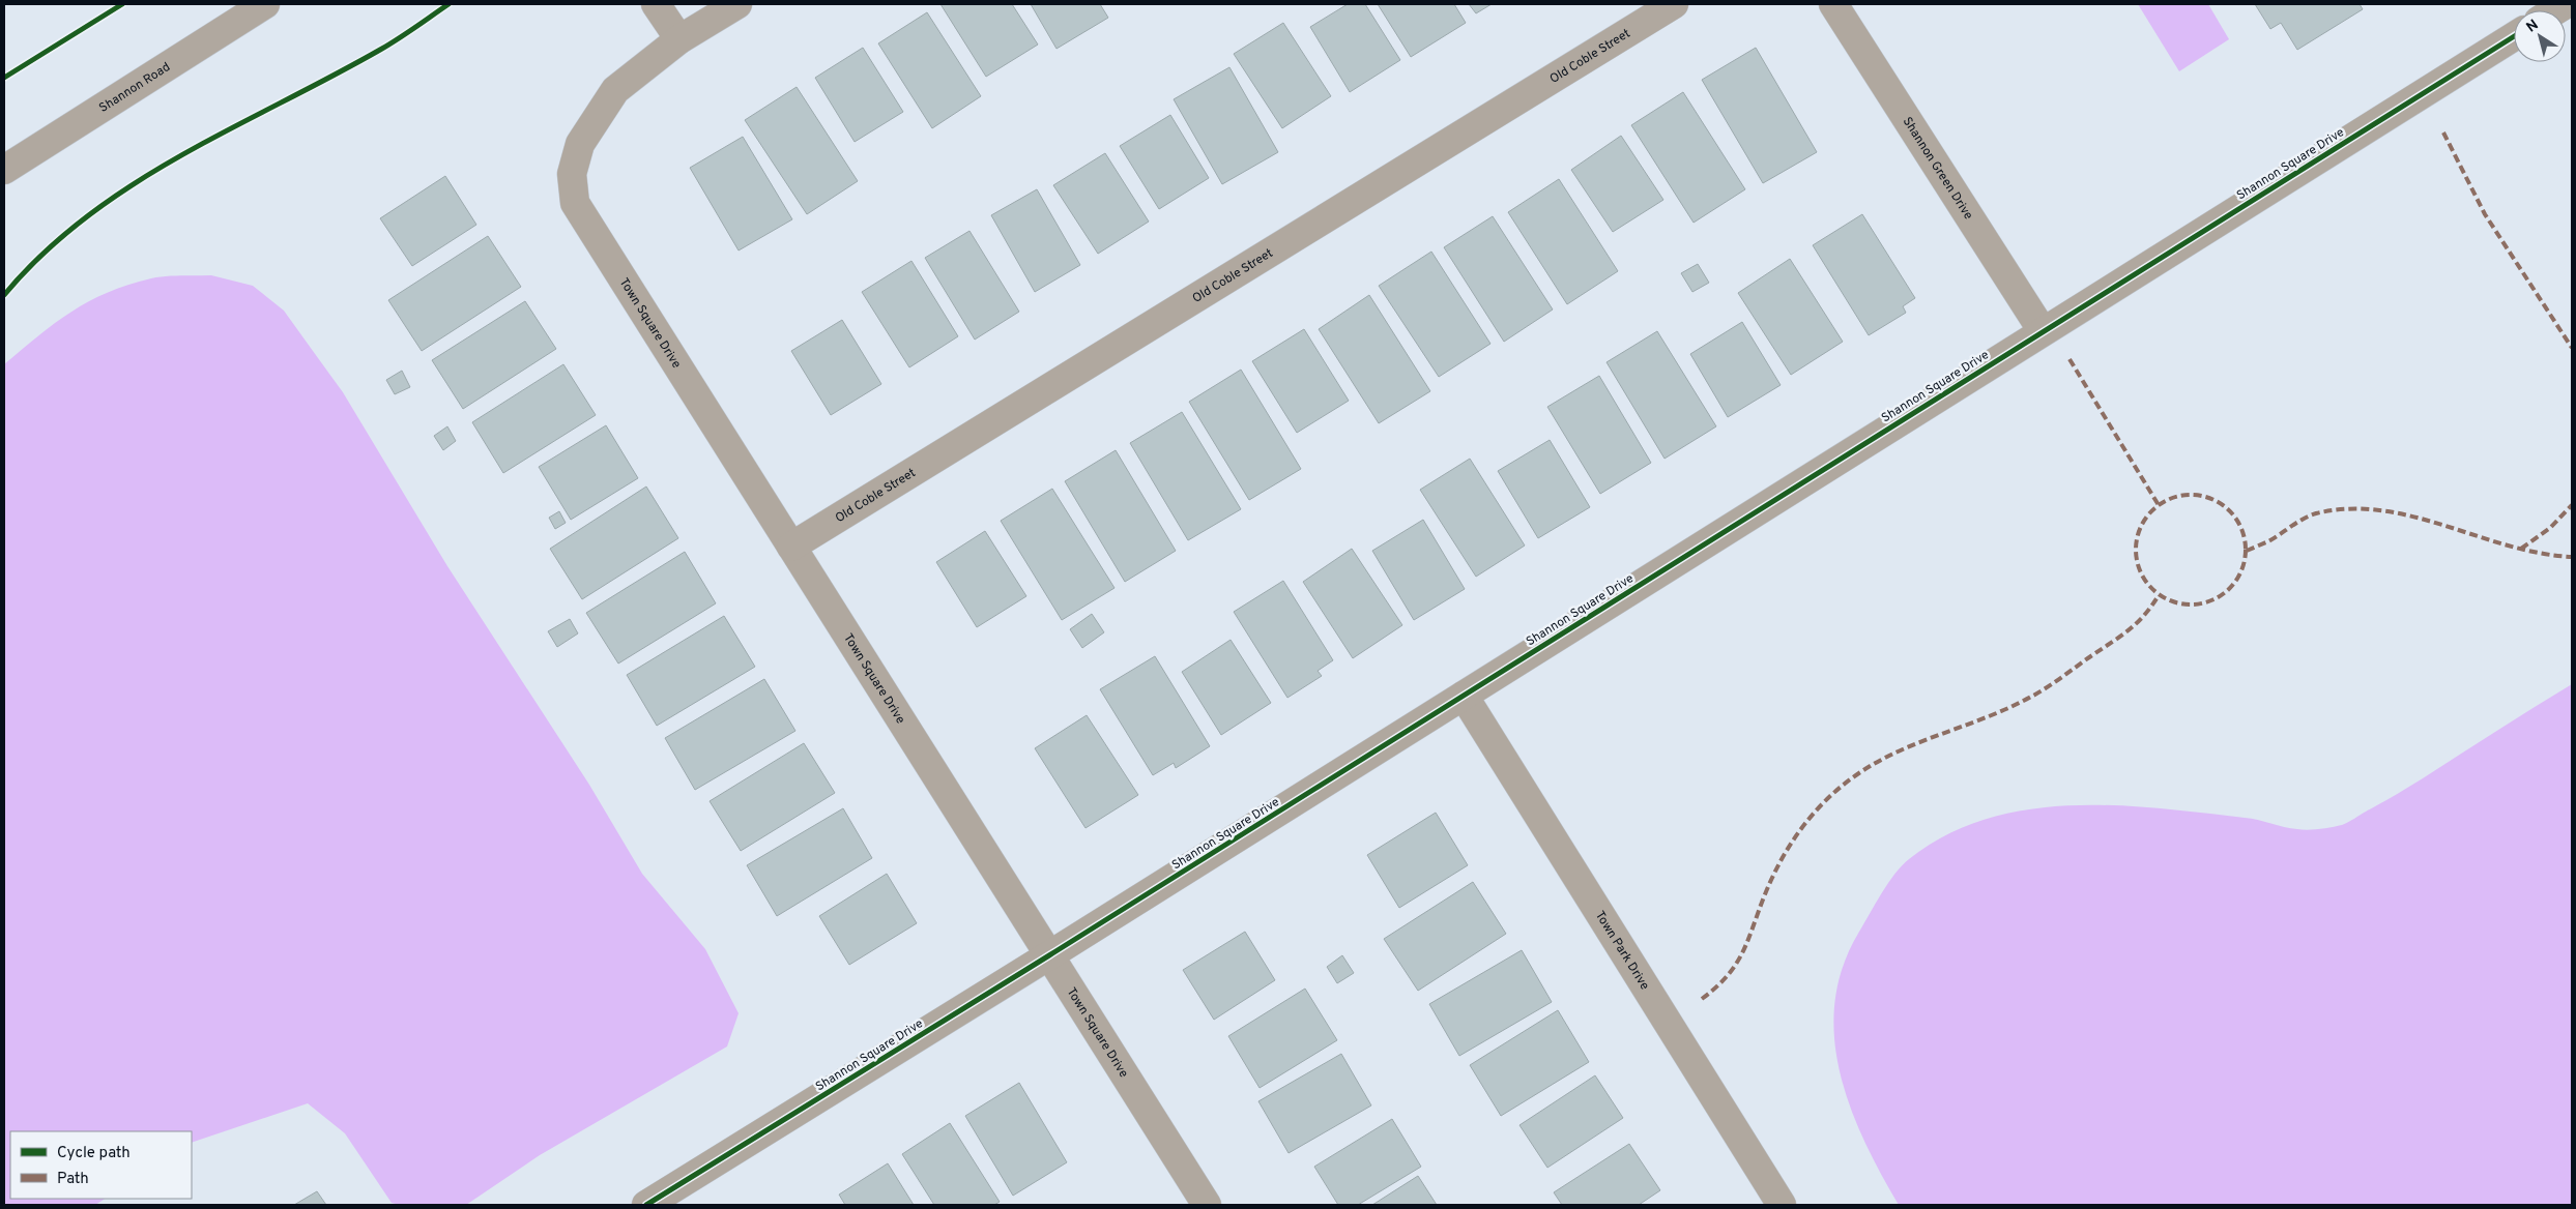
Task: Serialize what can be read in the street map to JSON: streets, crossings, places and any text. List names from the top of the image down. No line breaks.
{"streets":{"street":["Old Coble Street","Shannon Road","Shannon Square Drive","Shannon Green Drive","Town Square Drive","Town Park Drive"]},"crossings":[["Old Coble Street","Town Square Drive"],["Shannon Square Drive","Shannon Green Drive"],["Shannon Square Drive","Town Square Drive"],["Shannon Square Drive","Town Park Drive"]],"legend":["Cycle path","Path"],"north":"top left"}
